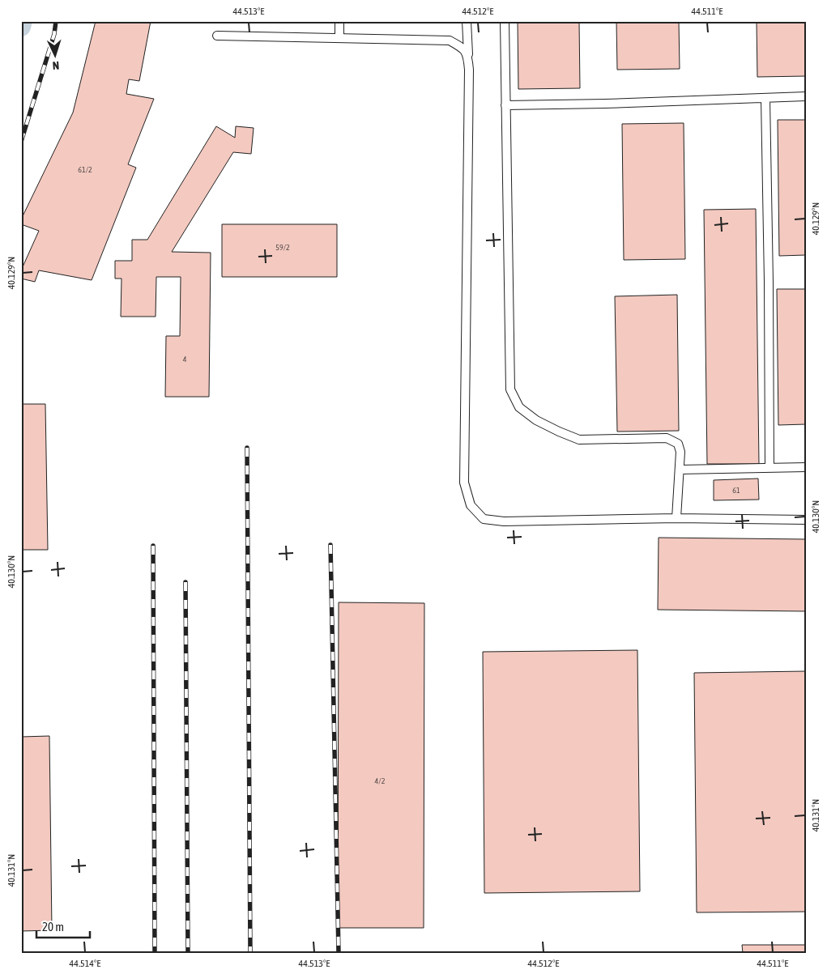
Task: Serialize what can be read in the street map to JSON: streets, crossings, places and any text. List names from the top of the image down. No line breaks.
{"house_numbers":["61/2","59/2","4","61","4/2"],"scale_bar":"20 m","north":"bottom","coordinates":["44.513°E","44.512°E","44.511°E","40.129°N","40.130°N","40.131°N","44.514°E"]}
